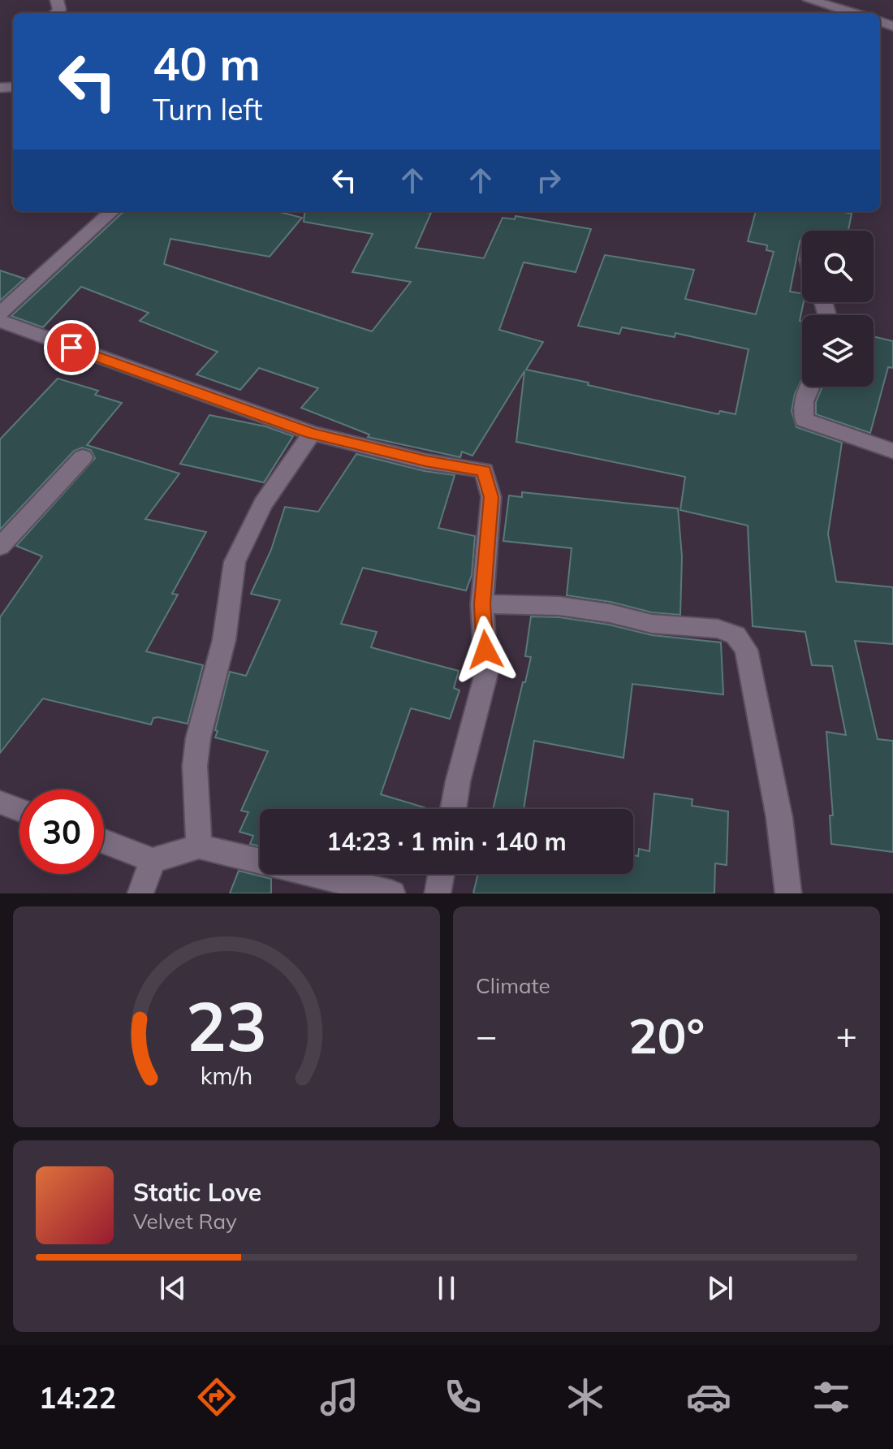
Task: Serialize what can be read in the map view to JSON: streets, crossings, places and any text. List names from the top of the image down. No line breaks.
{"page":{"turn":["40 m","Turn left"],"limit":"30","trip":"14:23 · 1 min · 140 m","tile":"Climate","heat":["−","20°","+"],"song":["Static Love","Velvet Ray"],"tabs":"14:22","gauge":["23","km/h"]}}
